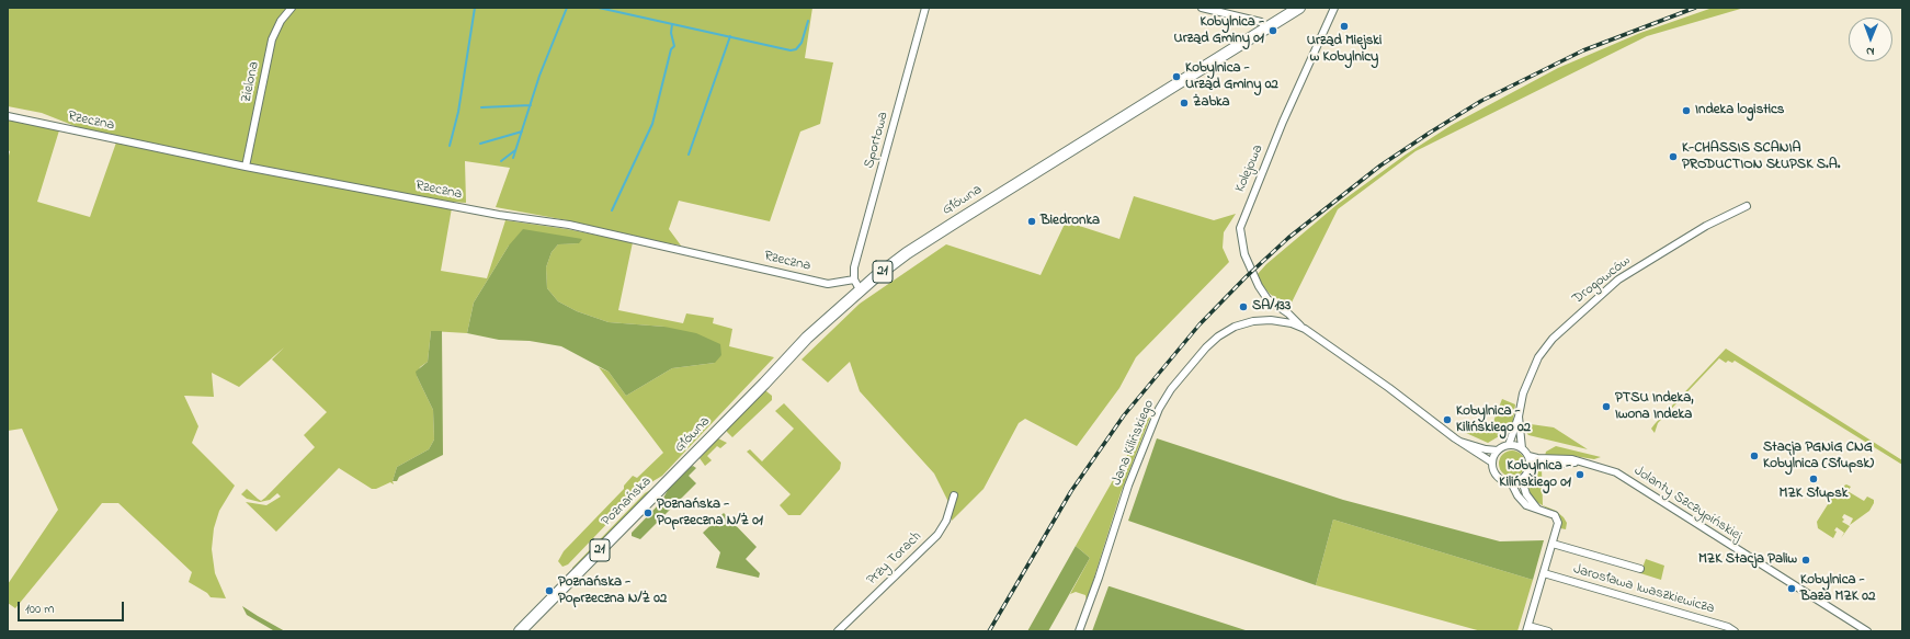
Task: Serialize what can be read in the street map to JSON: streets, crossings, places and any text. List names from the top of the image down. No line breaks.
{"streets":{"main road":["Główna","21","Poznańska"],"street":["Zielona","Rzeczna","Sportowa","Kolejowa","Drogowców","Jana Kilińskiego","Jolanty Szczypińskiej","Przy Torach","Jarosława Iwaszkiewicza"]},"crossings":[["Zielona","Rzeczna"],["Rzeczna","Sportowa"],["Kolejowa","Jana Kilińskiego"],["Główna","Poznańska"],["Drogowców","Jolanty Szczypińskiej"]],"places":["Urząd Miejski w Kobylnicy","Kobylnica - Urząd Gminy 01","Kobylnica - Urząd Gminy 02","Żabka","Indeka logistics","K-CHASSIS SCANIA PRODUCTION SŁUPSK S.A.","Biedronka","SA/133","PTSU Indeka, Iwona Indeka","Kobylnica - Kilińskiego 02","Stacja PGNiG CNG Kobylnica (Słupsk)","Kobylnica - Kilińskiego 01","MZK Słupsk","Poznańska - Poprzeczna N/Ż 01","MZK Stacja Paliw","Kobylnica - Baza MZK 02","Poznańska - Poprzeczna N/Ż 02"],"scale_bar":"100 m","north":"bottom"}
